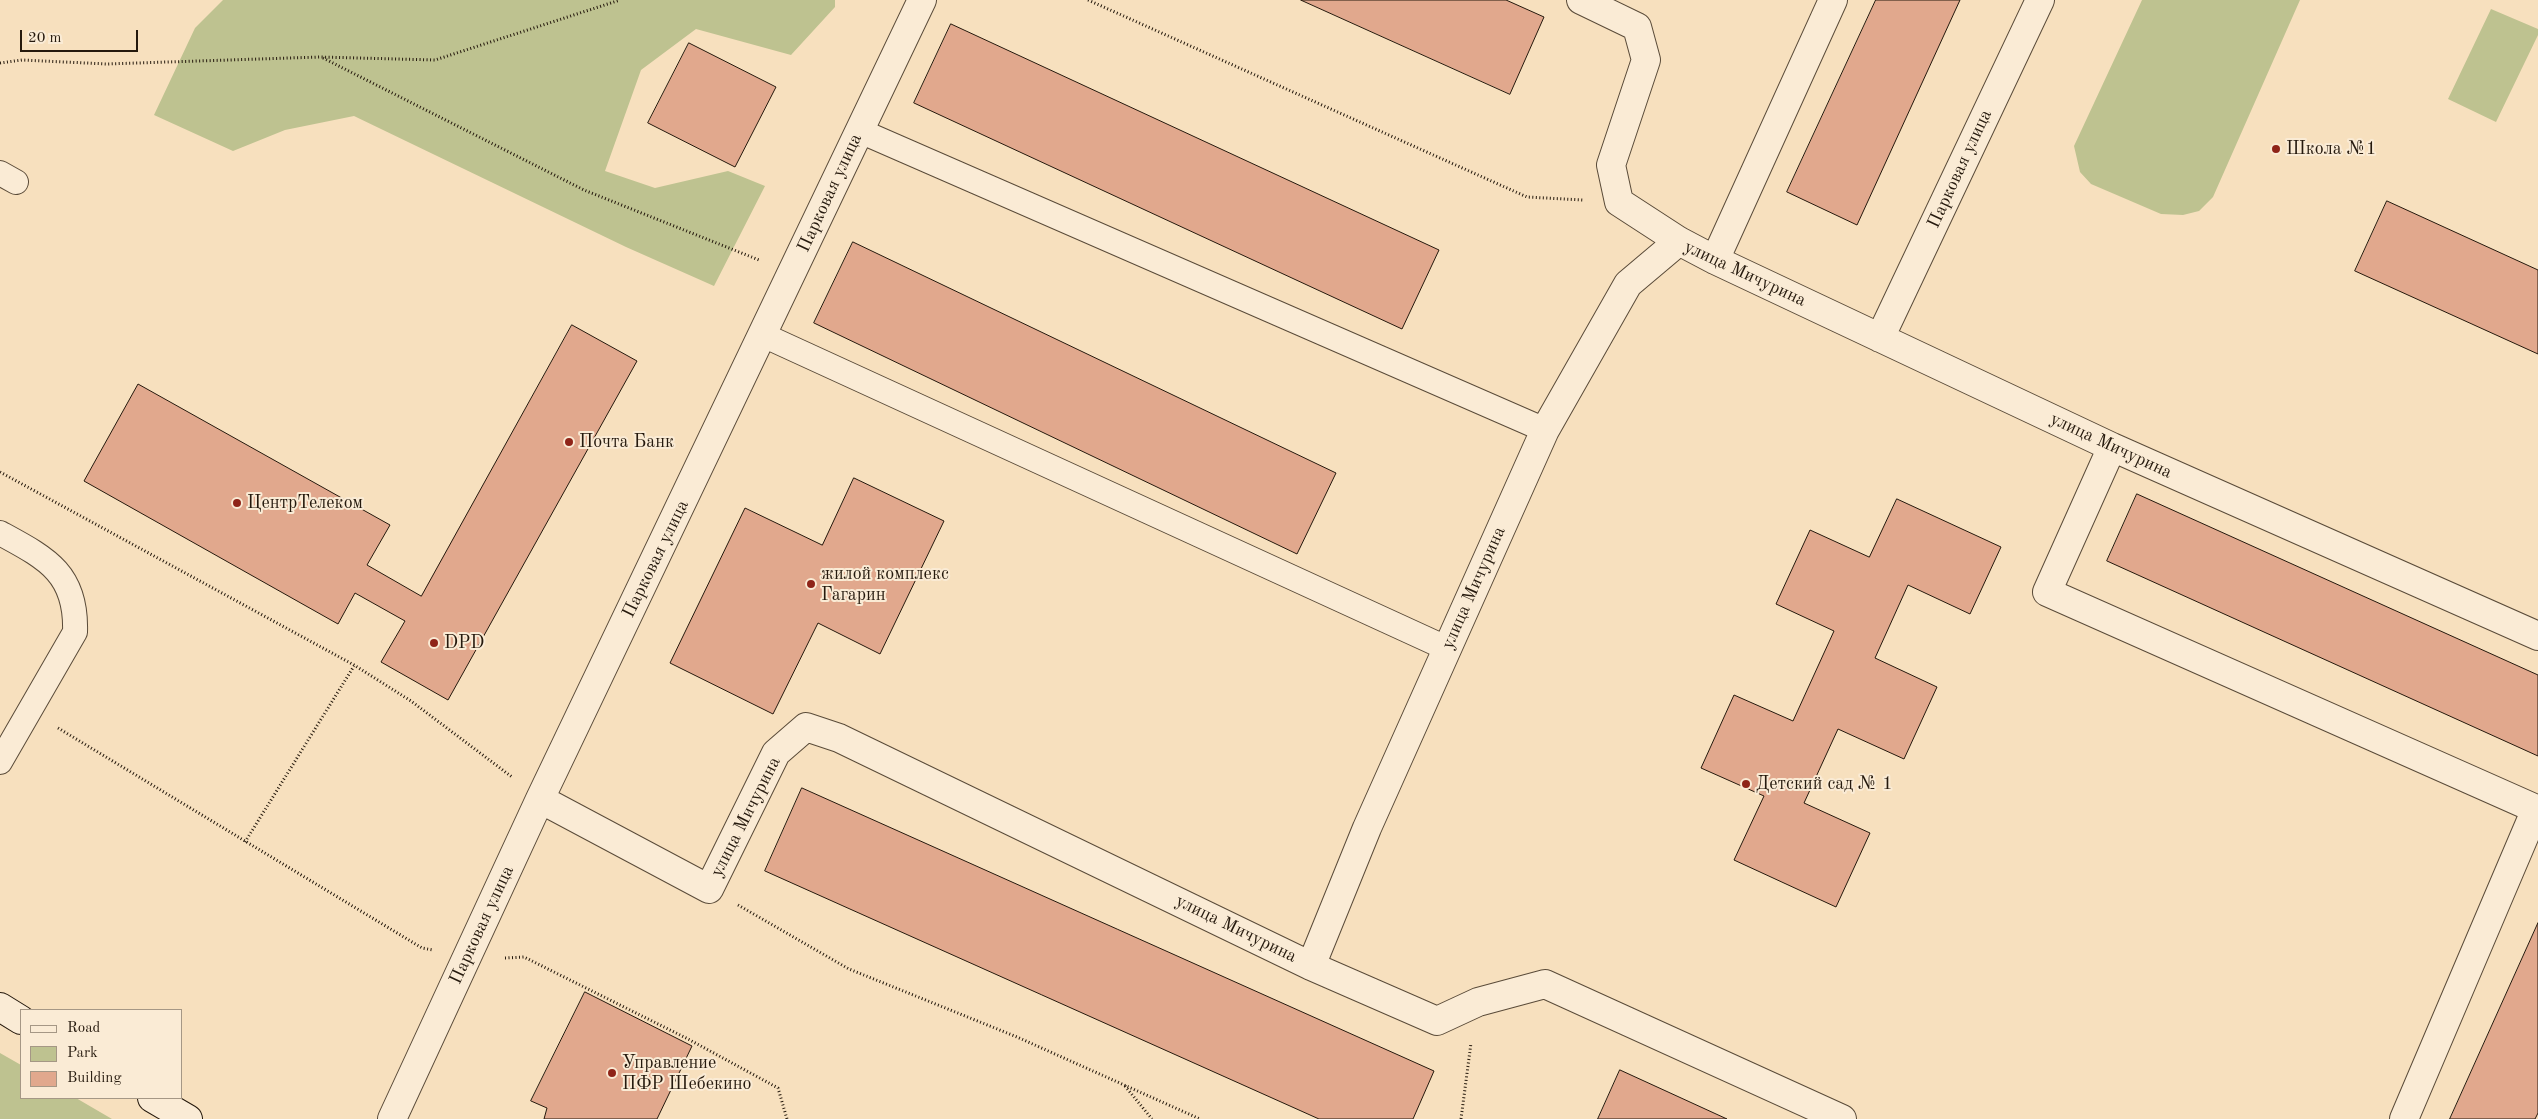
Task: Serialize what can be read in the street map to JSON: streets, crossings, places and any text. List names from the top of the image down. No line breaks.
{"streets":{"street":["Парковая улица","улица Мичурина"]},"crossings":[["Парковая улица","улица Мичурина"]],"places":["Школа №1","Почта Банк","ЦентрТелеком","жилой комплекс Гагарин","DPD","Детский сад № 1","Управление ПФР Шебекино"],"legend":["Road","Park","Building"],"scale_bar":"20 m"}
